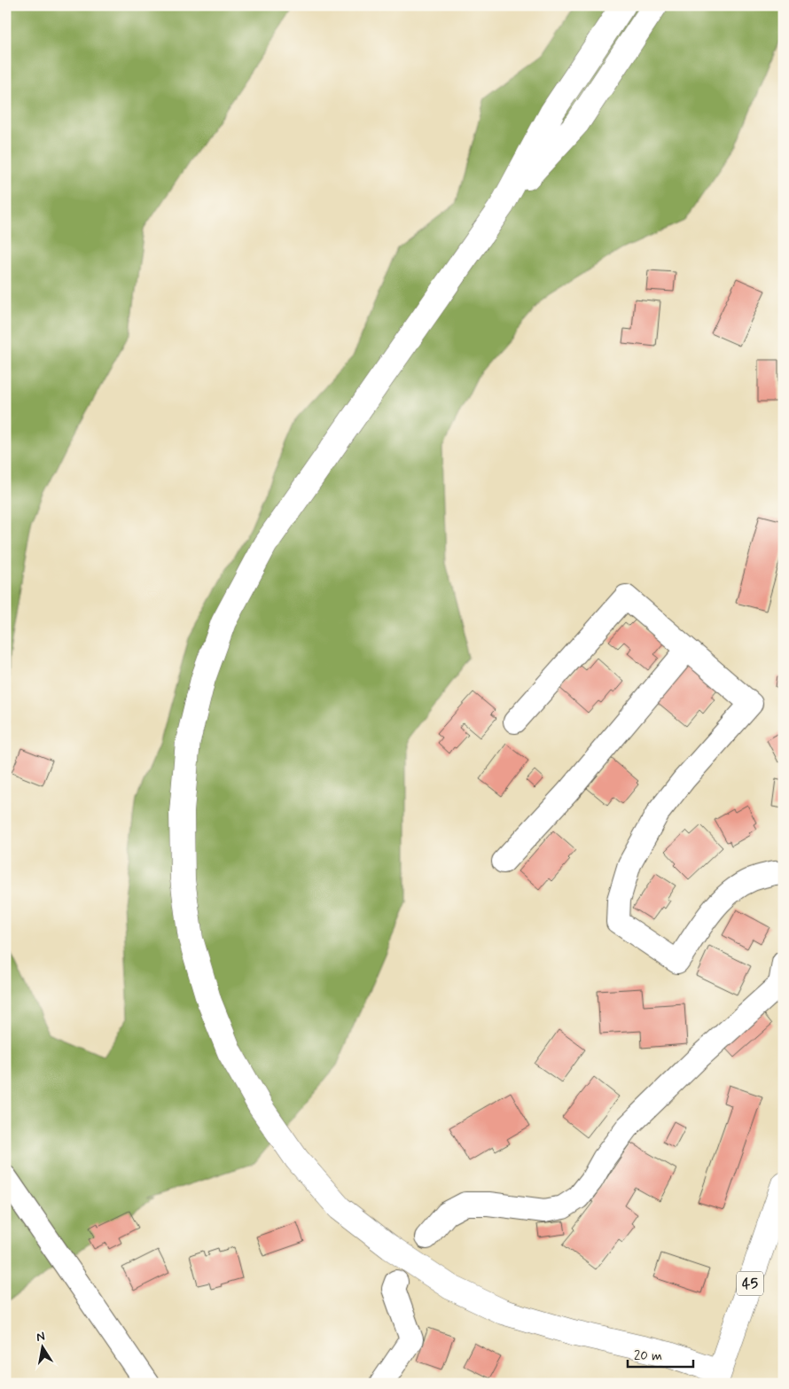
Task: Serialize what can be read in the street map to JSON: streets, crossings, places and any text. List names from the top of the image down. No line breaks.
{"streets":{"highway":["45"]},"scale_bar":"20 m","north":"top"}
